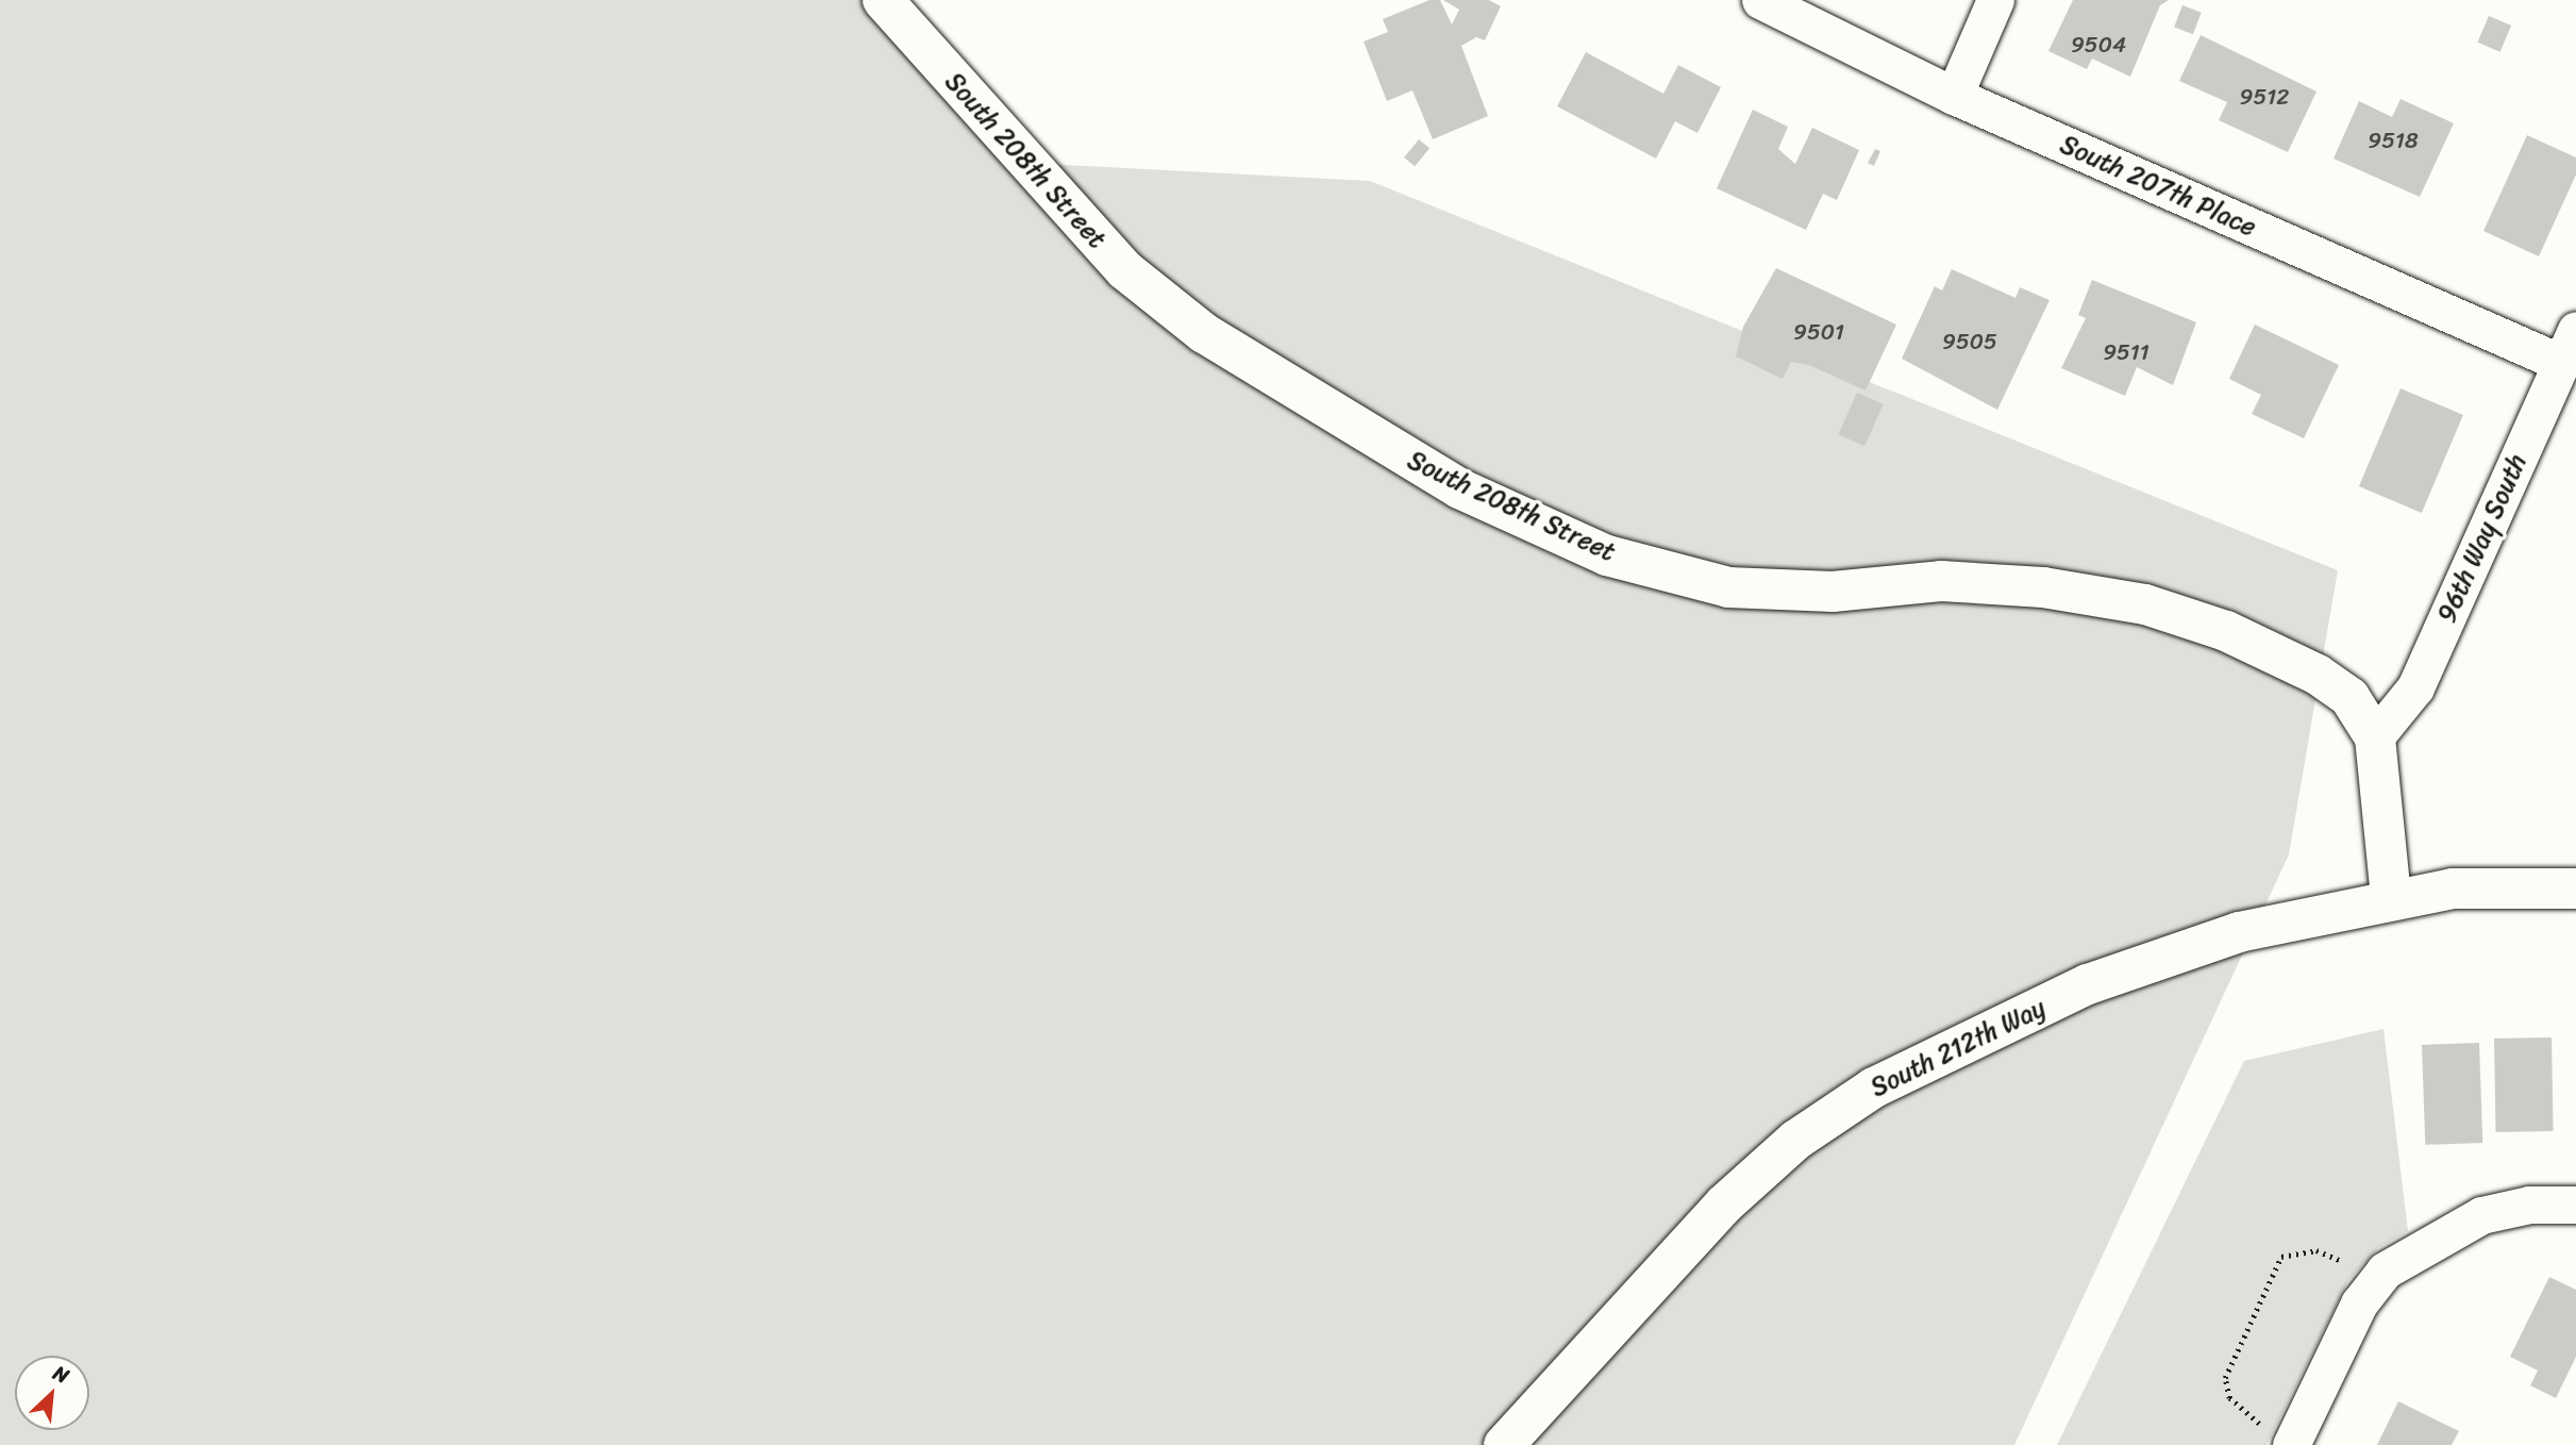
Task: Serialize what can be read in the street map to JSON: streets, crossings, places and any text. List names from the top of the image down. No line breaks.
{"streets":{"street":["South 208th Street","South 207th Place","96th Way South","South 212th Way"]},"crossings":[["South 208th Street","96th Way South"],["South 208th Street","South 212th Way"],["South 207th Place","96th Way South"]],"house_numbers":["9504","9512","9518","9501","9505","9511"],"north":"top right"}
